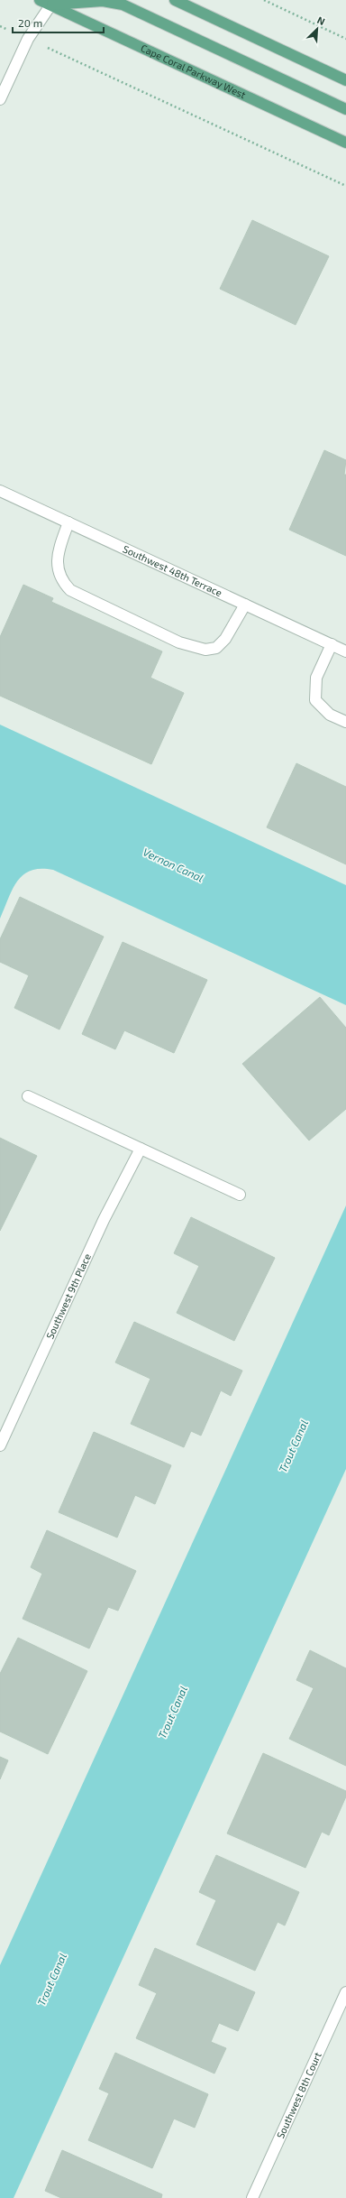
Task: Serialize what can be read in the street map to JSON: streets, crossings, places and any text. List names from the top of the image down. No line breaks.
{"streets":{"main road":["Cape Coral Parkway West"],"street":["Southwest 48th Terrace","Southwest 9th Place","Southwest 8th Court"]},"water":["Vernon Canal","Trout Canal"],"scale_bar":"20 m","north":"top right"}
